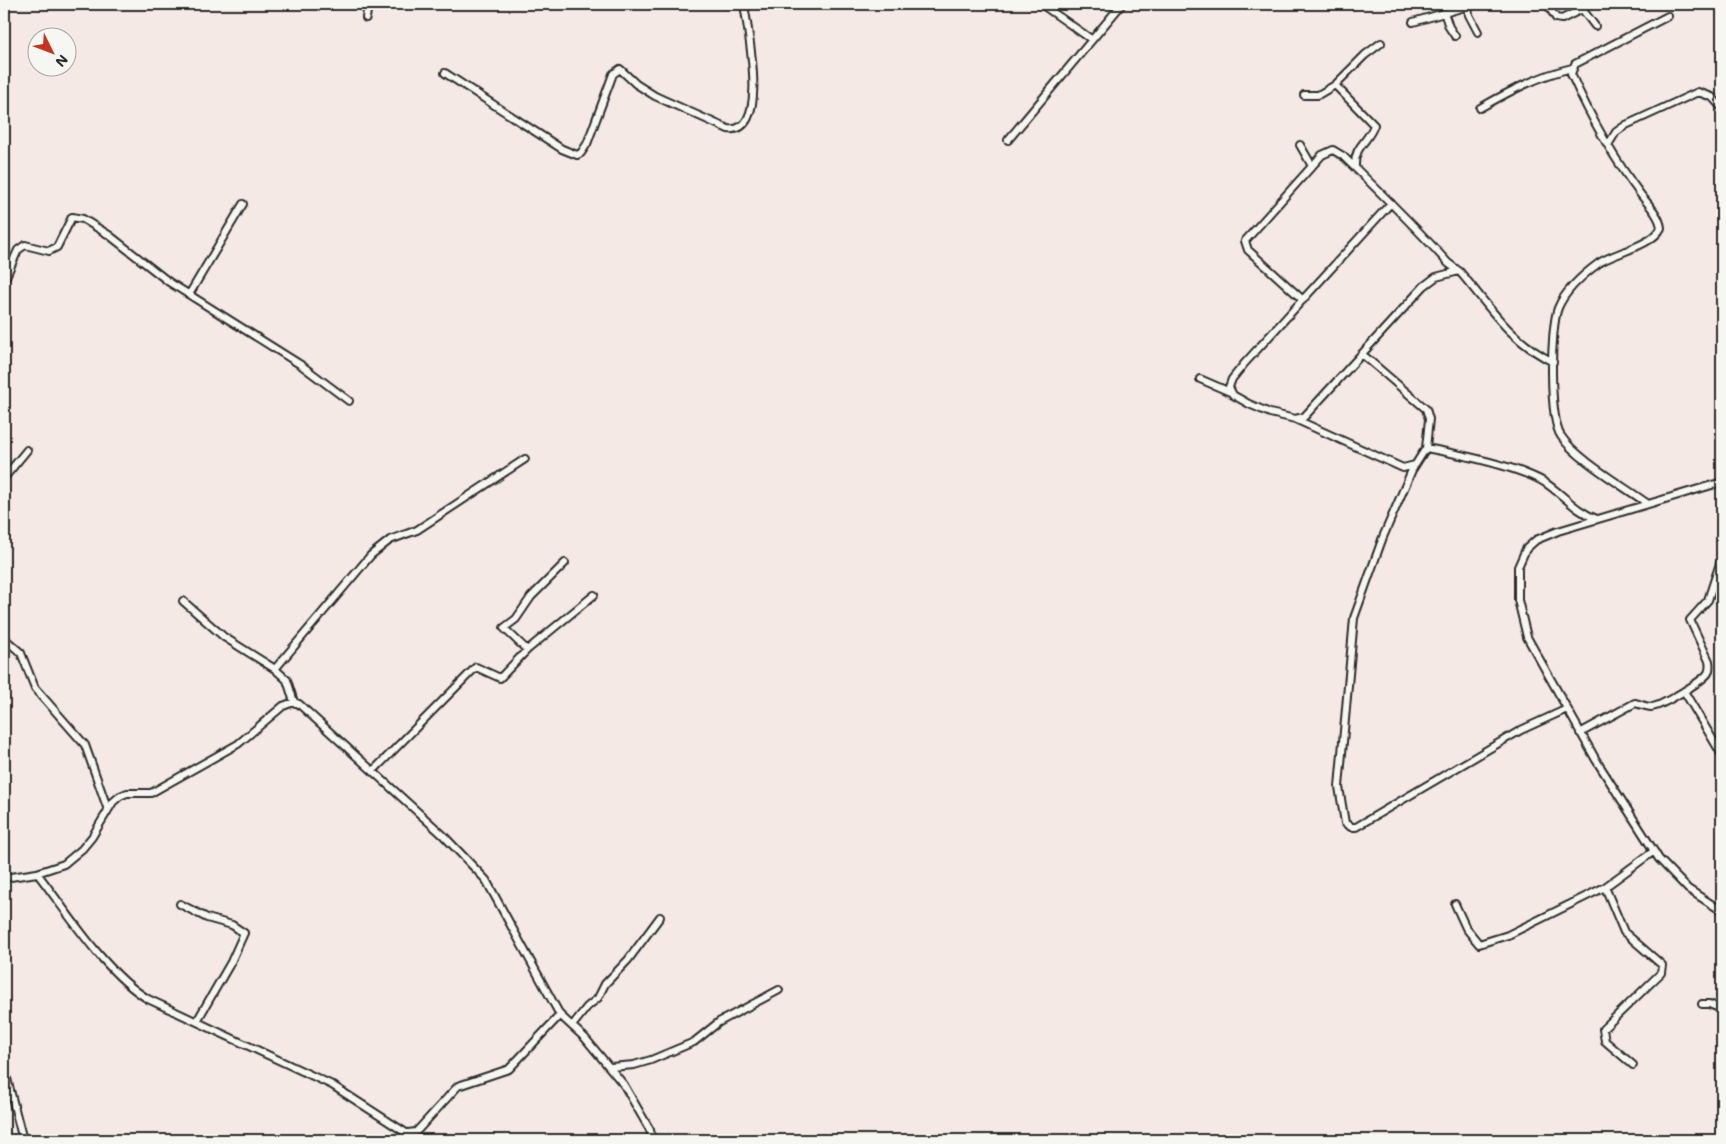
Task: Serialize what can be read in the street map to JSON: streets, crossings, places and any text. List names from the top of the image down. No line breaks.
{"north":"bottom right"}
